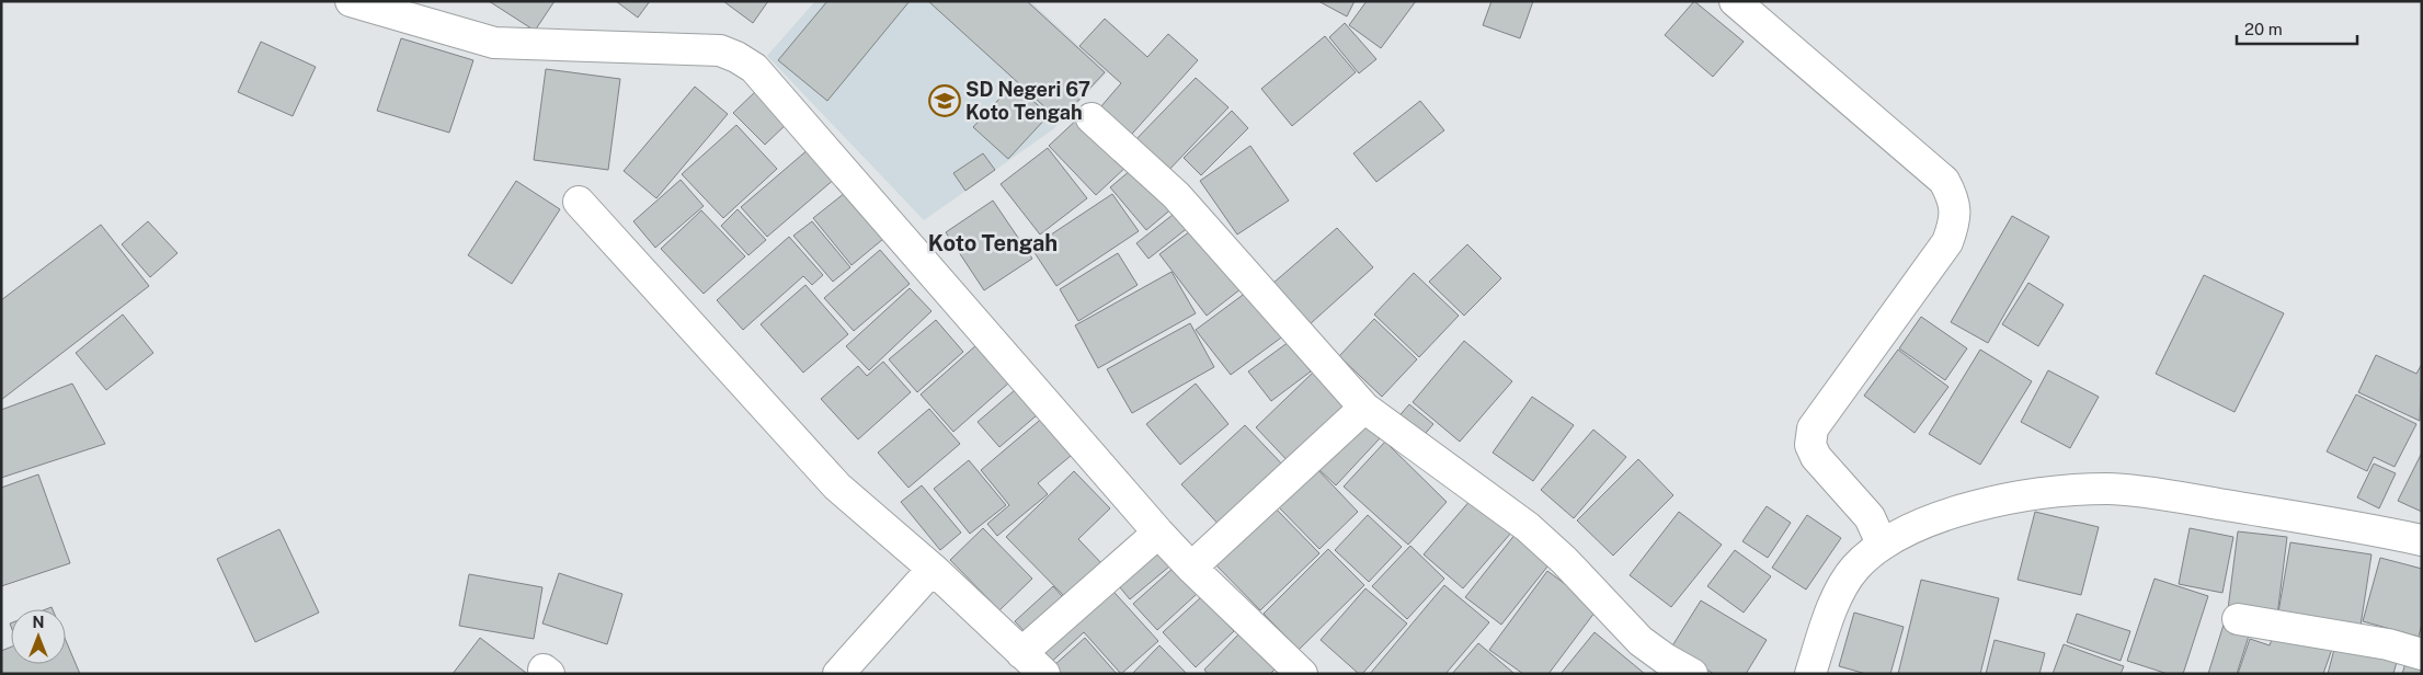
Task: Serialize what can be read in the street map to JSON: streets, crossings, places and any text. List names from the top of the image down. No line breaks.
{"districts":["Koto Tengah"],"places":{"school or university":["SD Negeri 67 Koto Tengah"]},"scale_bar":"20 m","north":"top"}
